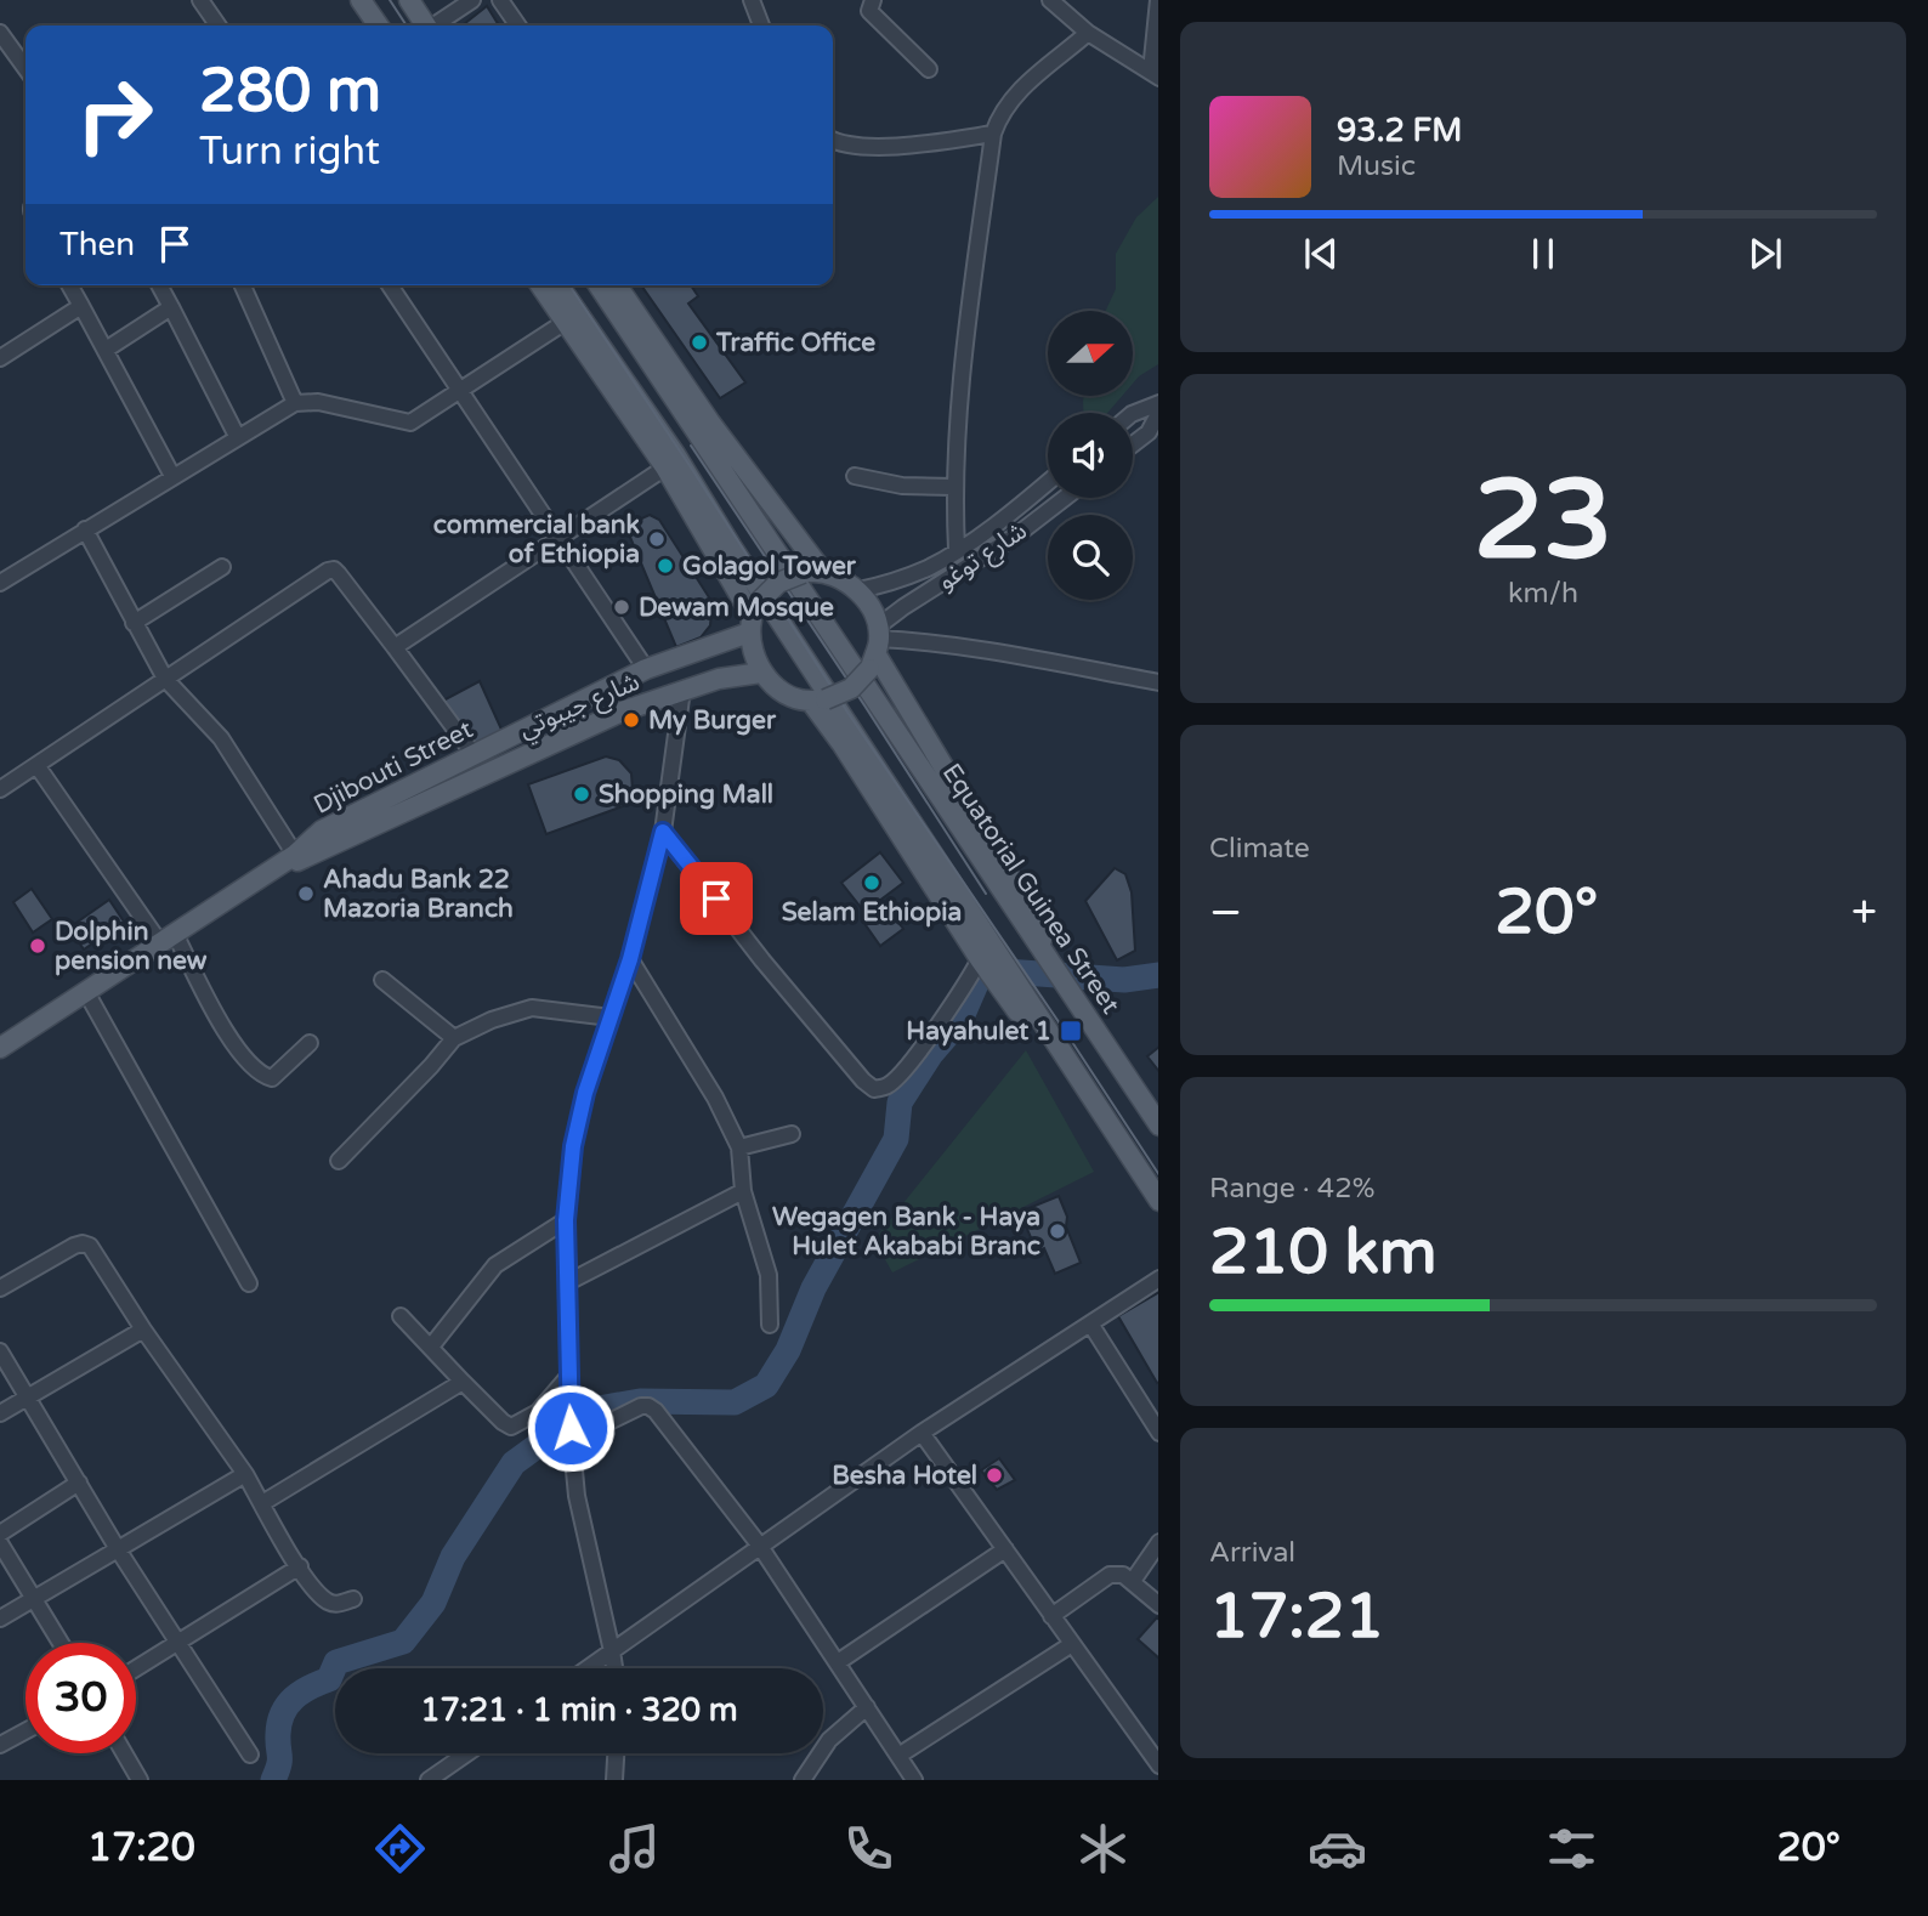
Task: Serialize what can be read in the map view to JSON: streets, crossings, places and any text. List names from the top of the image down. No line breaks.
{"streets":{"main road":["شارع جيبوتي","Djibouti Street","Equatorial Guinea Street"],"street":["شارع توغو"]},"crossings":[["شارع توغو","شارع جيبوتي"],["شارع توغو","Djibouti Street"],["شارع جيبوتي","Djibouti Street"]],"places":{"other":["Traffic Office","commercial bank of Ethiopia","Golagol Tower","Dewam Mosque","My Burger","Shopping Mall","Selam Ethiopia","Ahadu Bank 22 Mazoria Branch","Dolphin pension new","Wegagen Bank - Haya Hulet Akababi Branc","Besha Hotel"],"transit":["Hayahulet 1"]},"north":"right","page":{"turn":["280 m","Turn right"],"song":["93.2 FM","Music"],"then":"Then","tile":[["23","km/h"],"Climate",["Range · 42%","210 km"],["Arrival","17:21"]],"heat":["−","20°","+"],"limit":"30","trip":"17:21 · 1 min · 320 m","tabs":["17:20","20°"]}}
